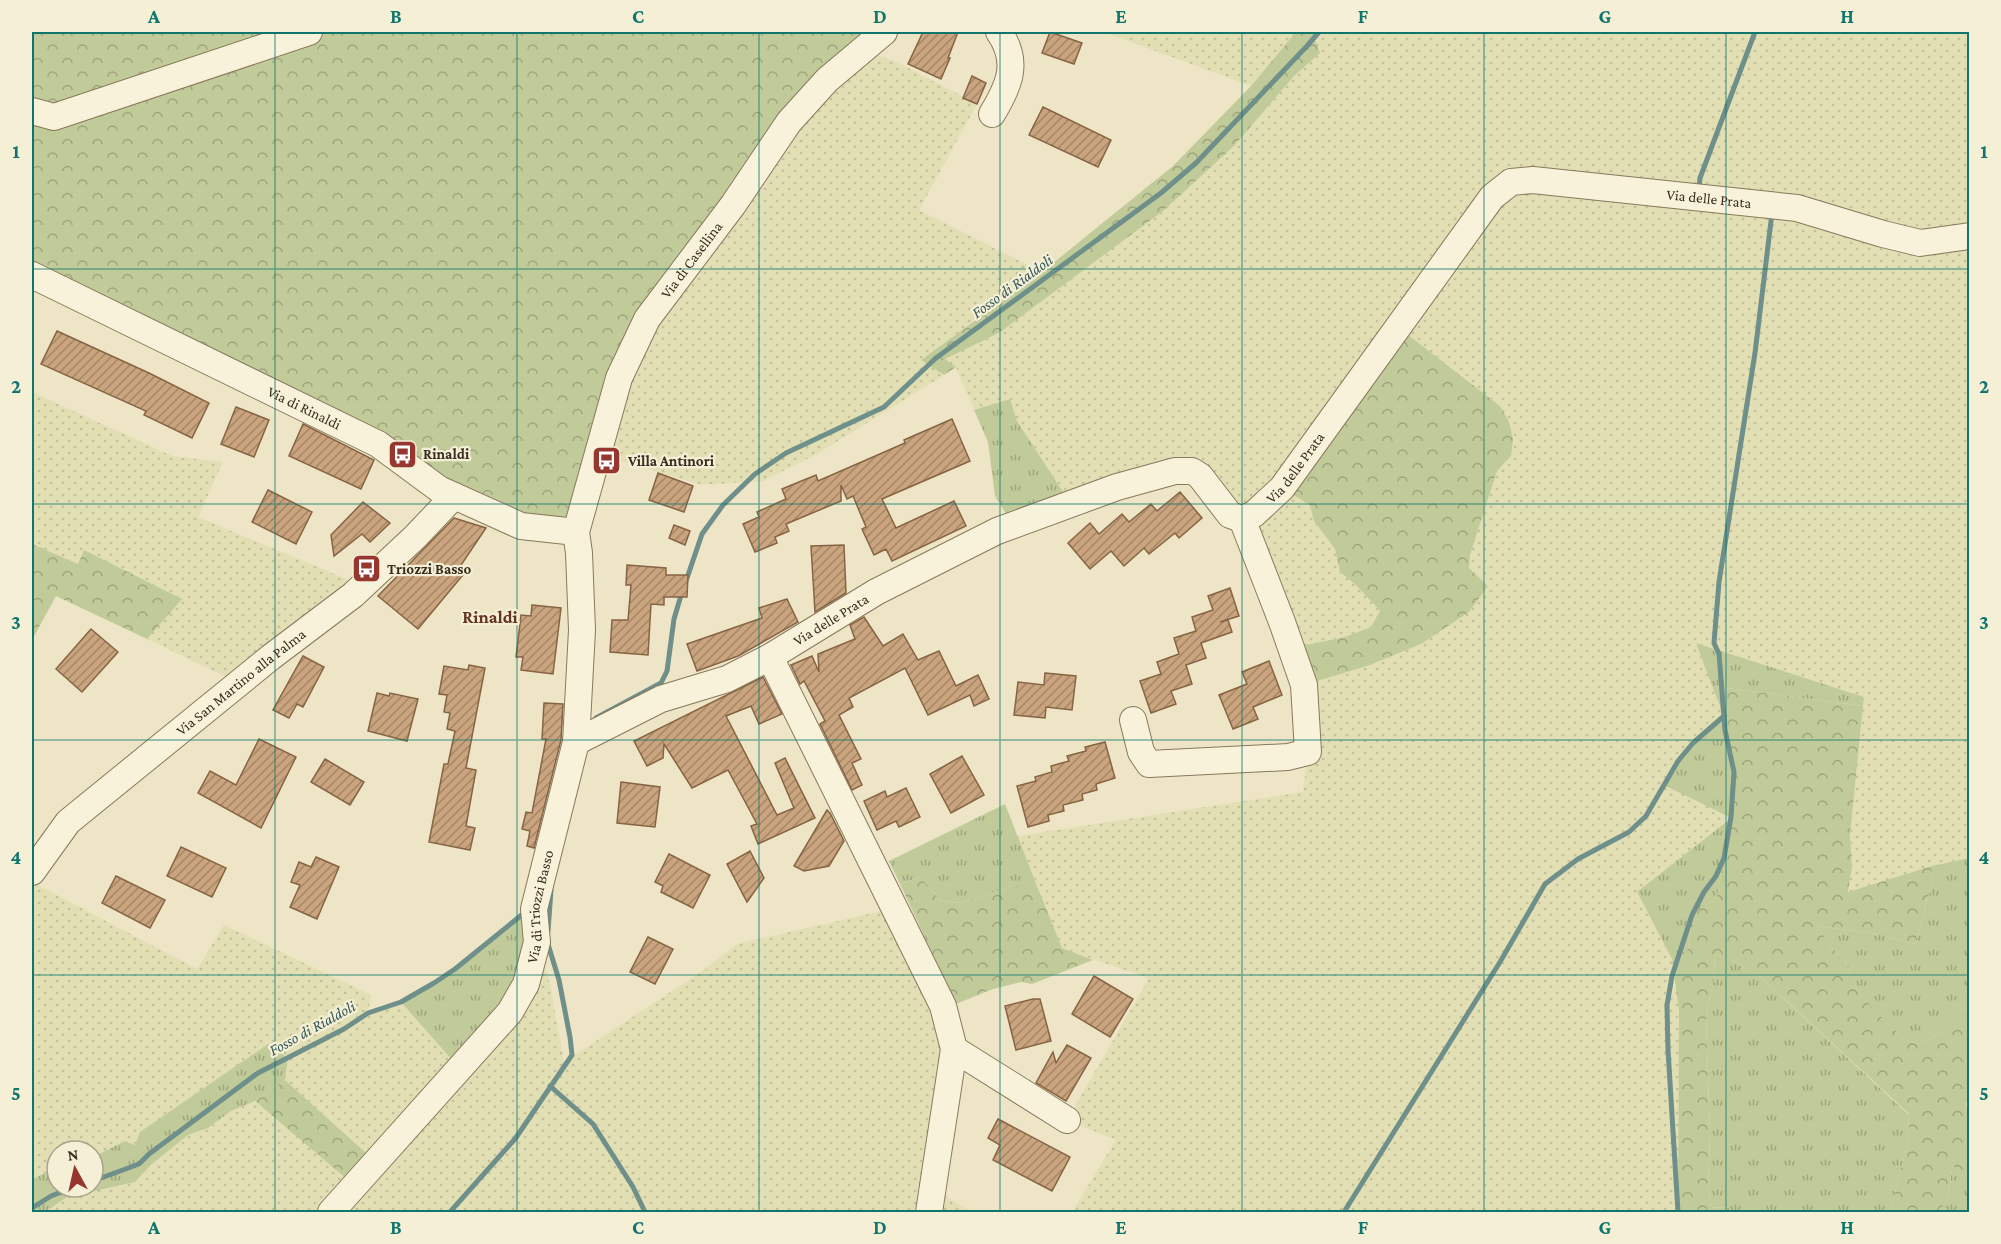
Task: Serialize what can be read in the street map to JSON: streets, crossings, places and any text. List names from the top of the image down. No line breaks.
{"streets":{"street":["Via delle Prata","Via di Casellina","Via di Rinaldi","Via San Martino alla Palma","Via di Triozzi Basso"]},"crossings":[["Via delle Prata","Via di Triozzi Basso"],["Via di Casellina","Via di Rinaldi"],["Via di Casellina","Via di Triozzi Basso"],["Via di Rinaldi","Via San Martino alla Palma"],["Via di Rinaldi","Via di Triozzi Basso"]],"districts":["Rinaldi"],"water":["Fosso di Rialdoli"],"places":{"bus stop":["Rinaldi","Villa Antinori","Triozzi Basso"]},"north":"top","grid":{"columns":["A","B","C","D","E","F","G","H"],"rows":["1","2","3","4","5"]}}
